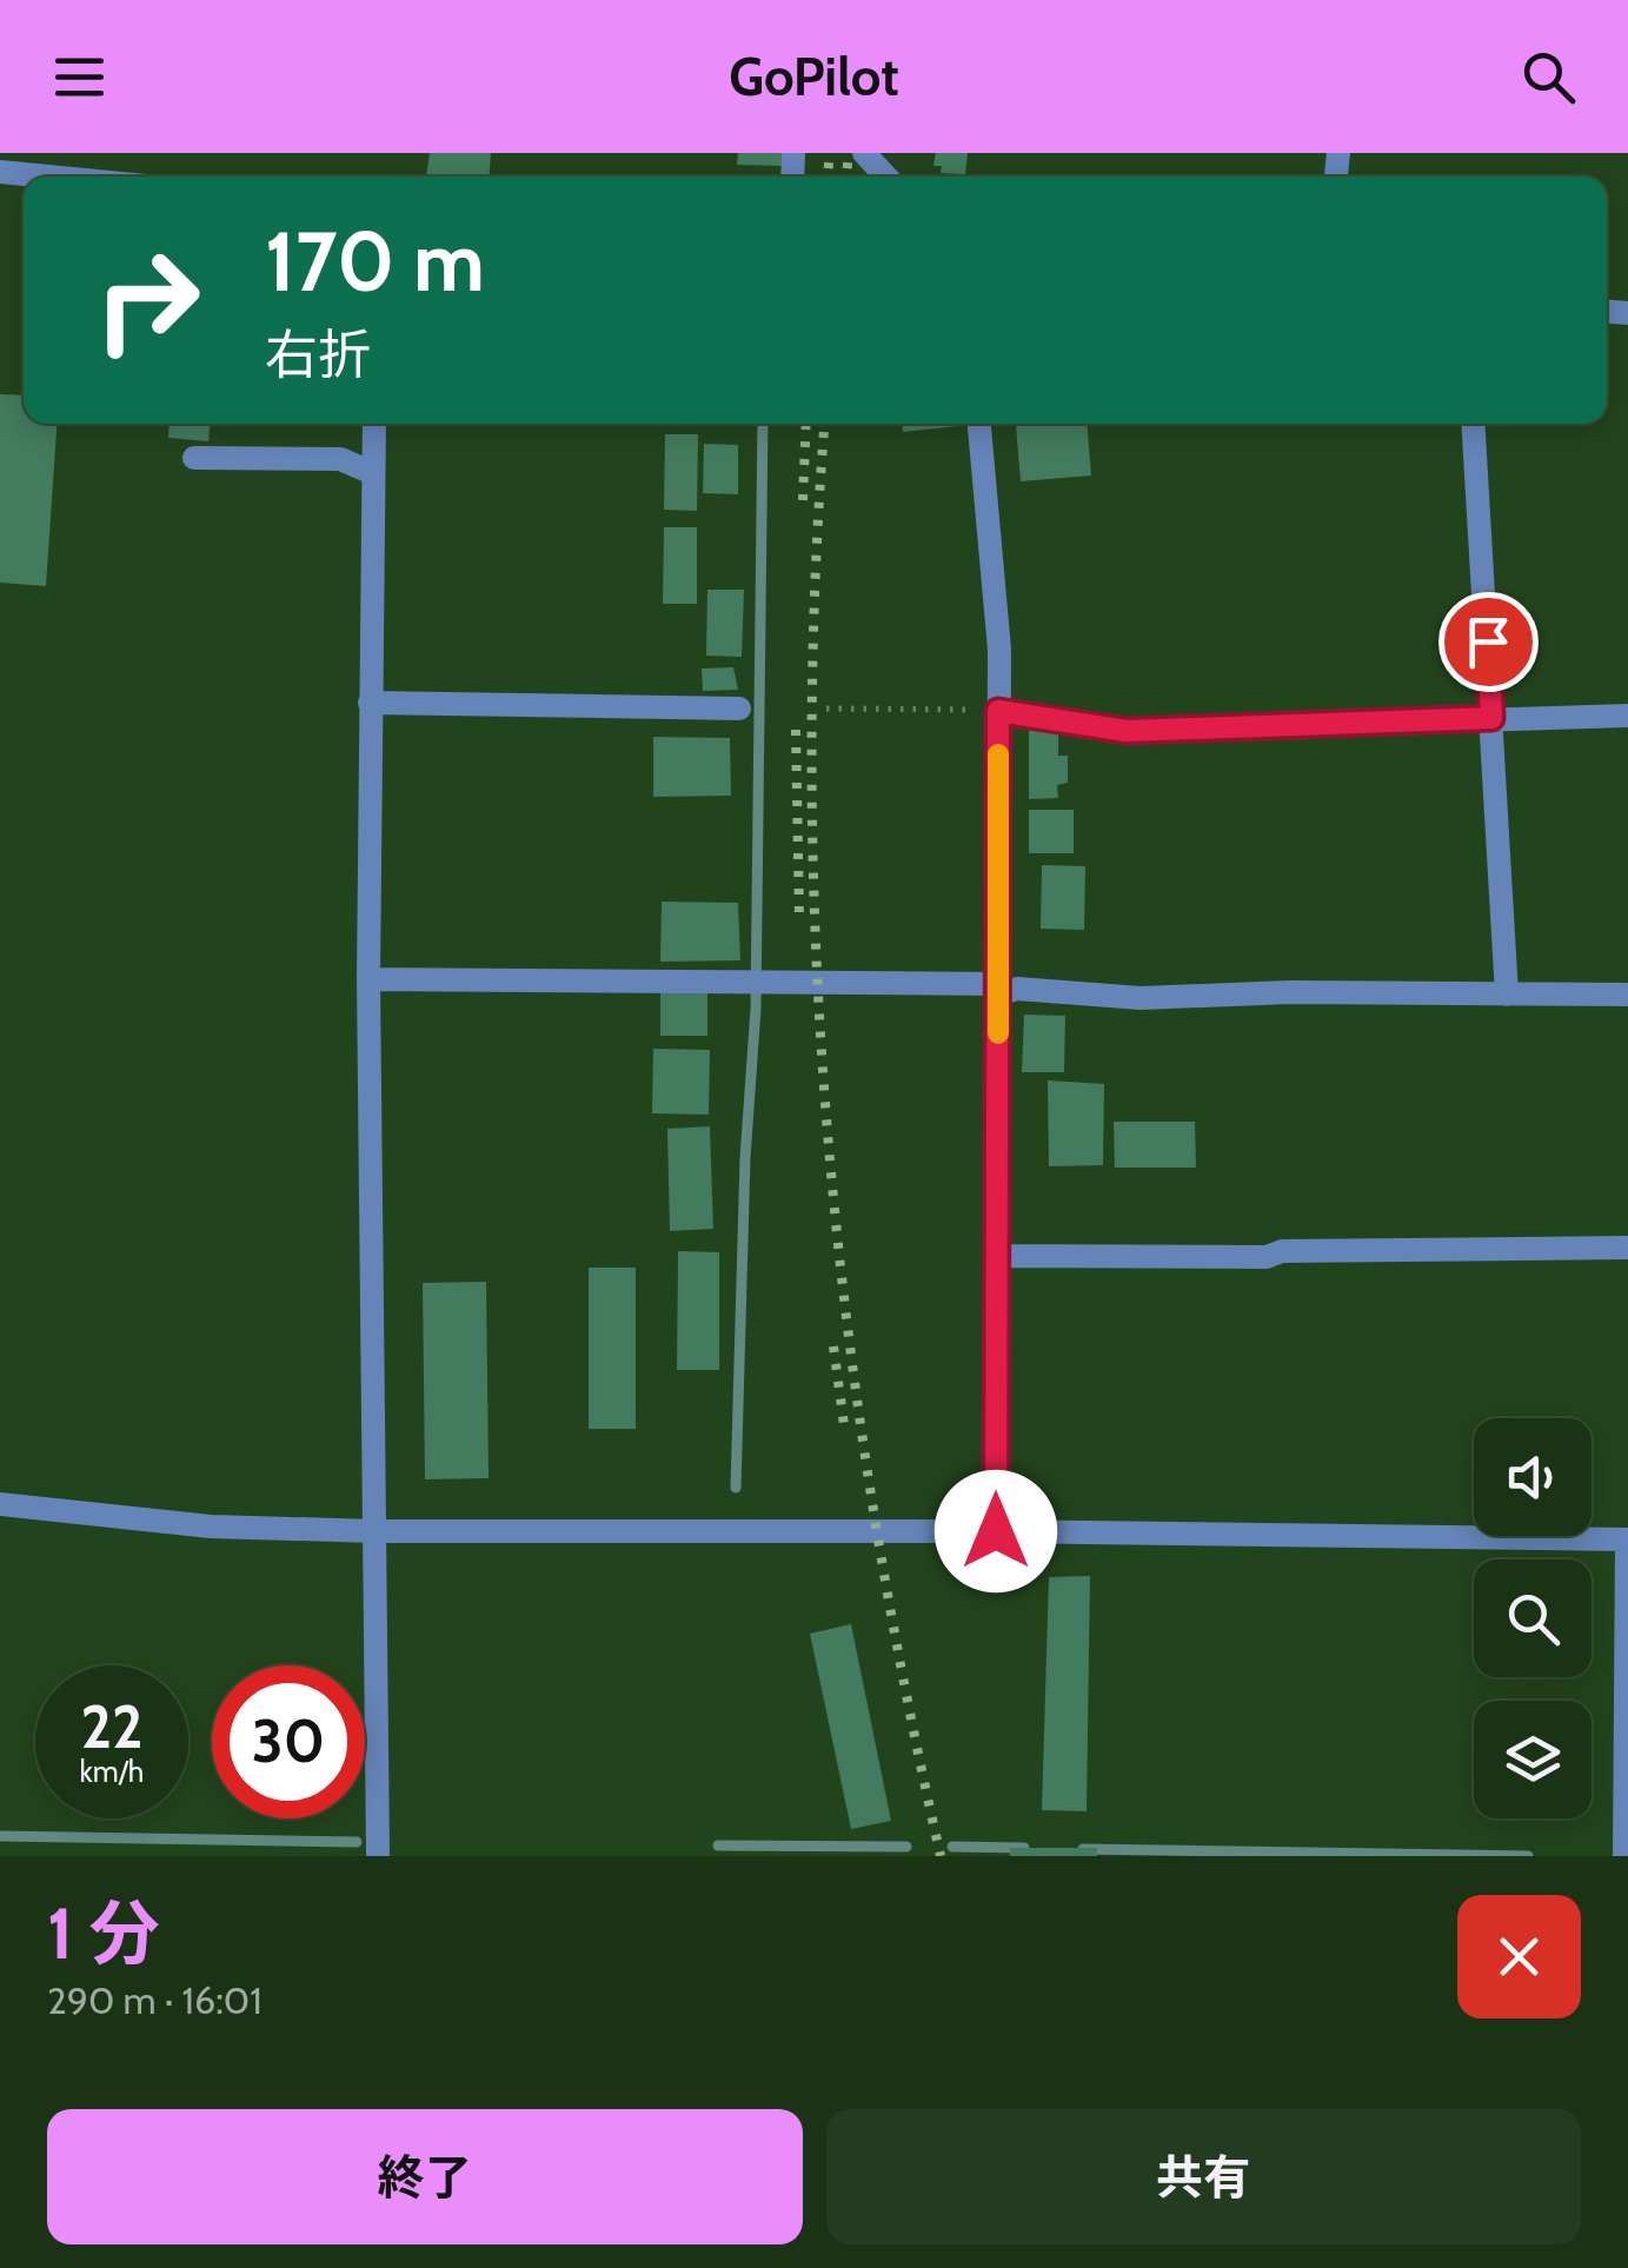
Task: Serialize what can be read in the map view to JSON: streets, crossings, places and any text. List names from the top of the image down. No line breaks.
{"page":{"header":"GoPilot","turn":["170 m","右折"],"speed":"22 km/h","limit":"30","heading":["1 分","290 m · 16:01"],"buttons":["終了","共有"]}}
